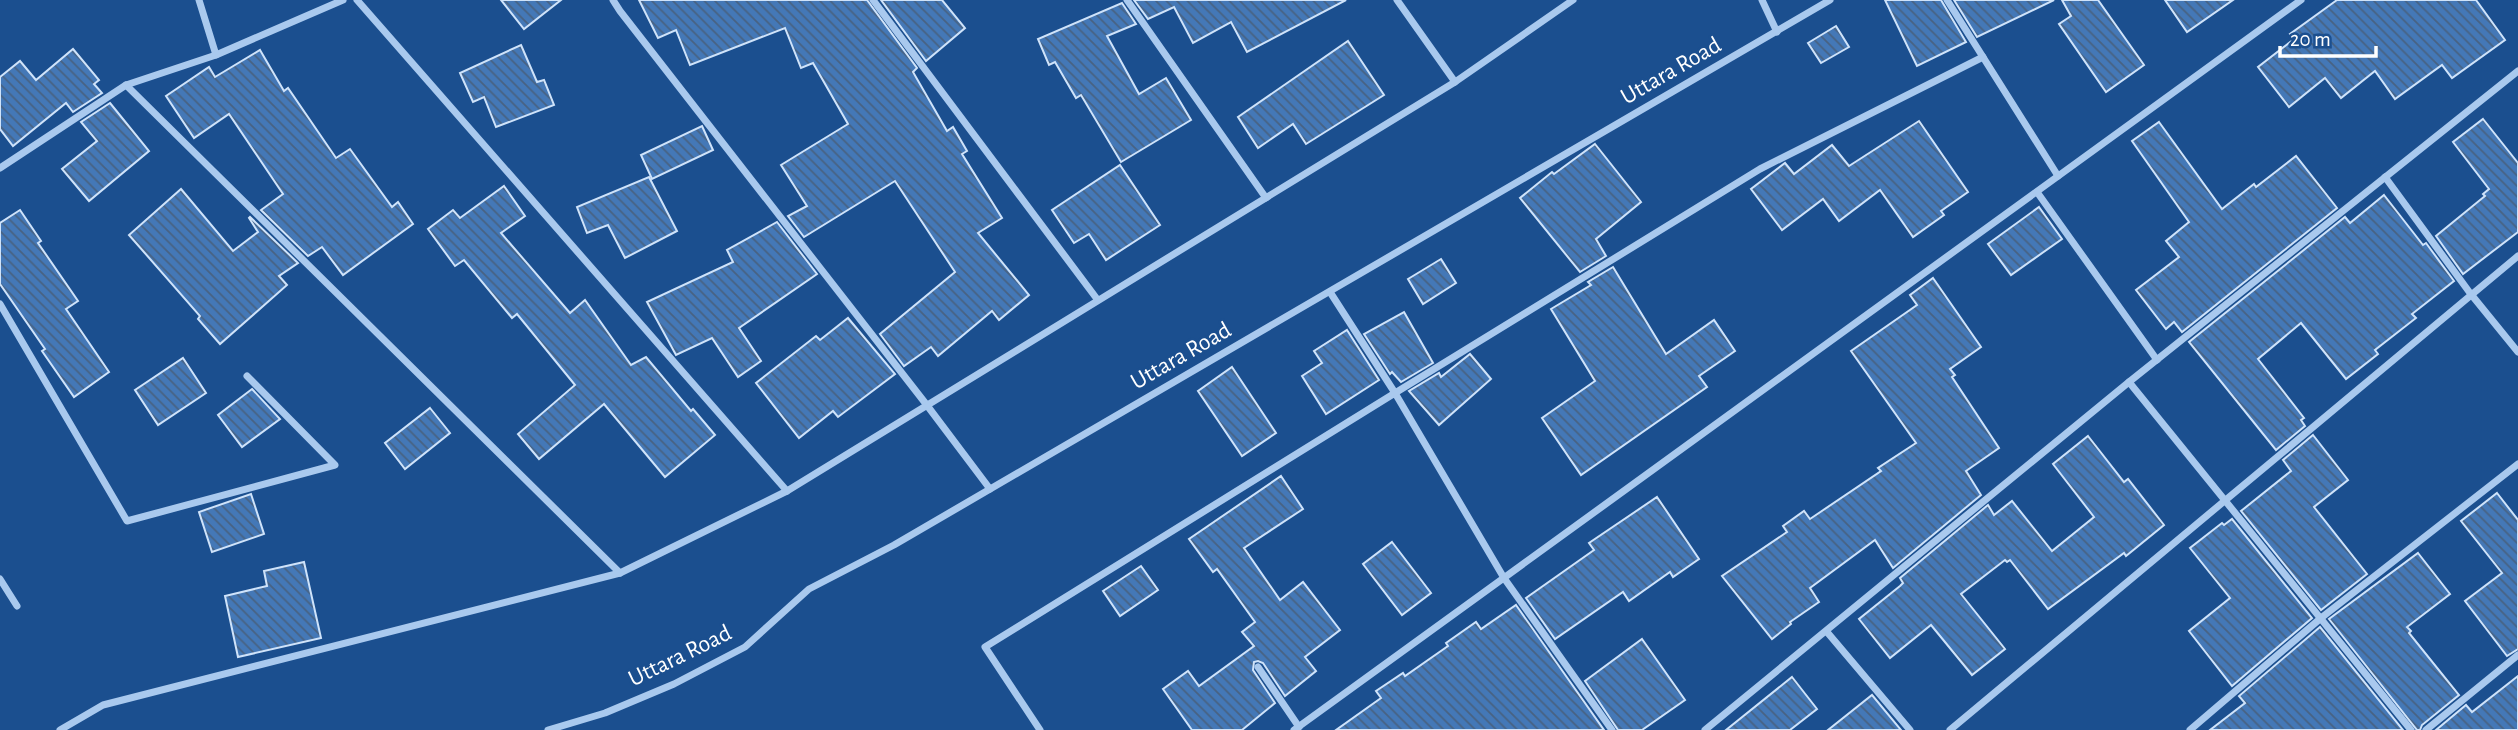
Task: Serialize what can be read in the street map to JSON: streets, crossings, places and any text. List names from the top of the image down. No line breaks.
{"streets":{"street":["Uttara Road"]},"scale_bar":"20 m"}
